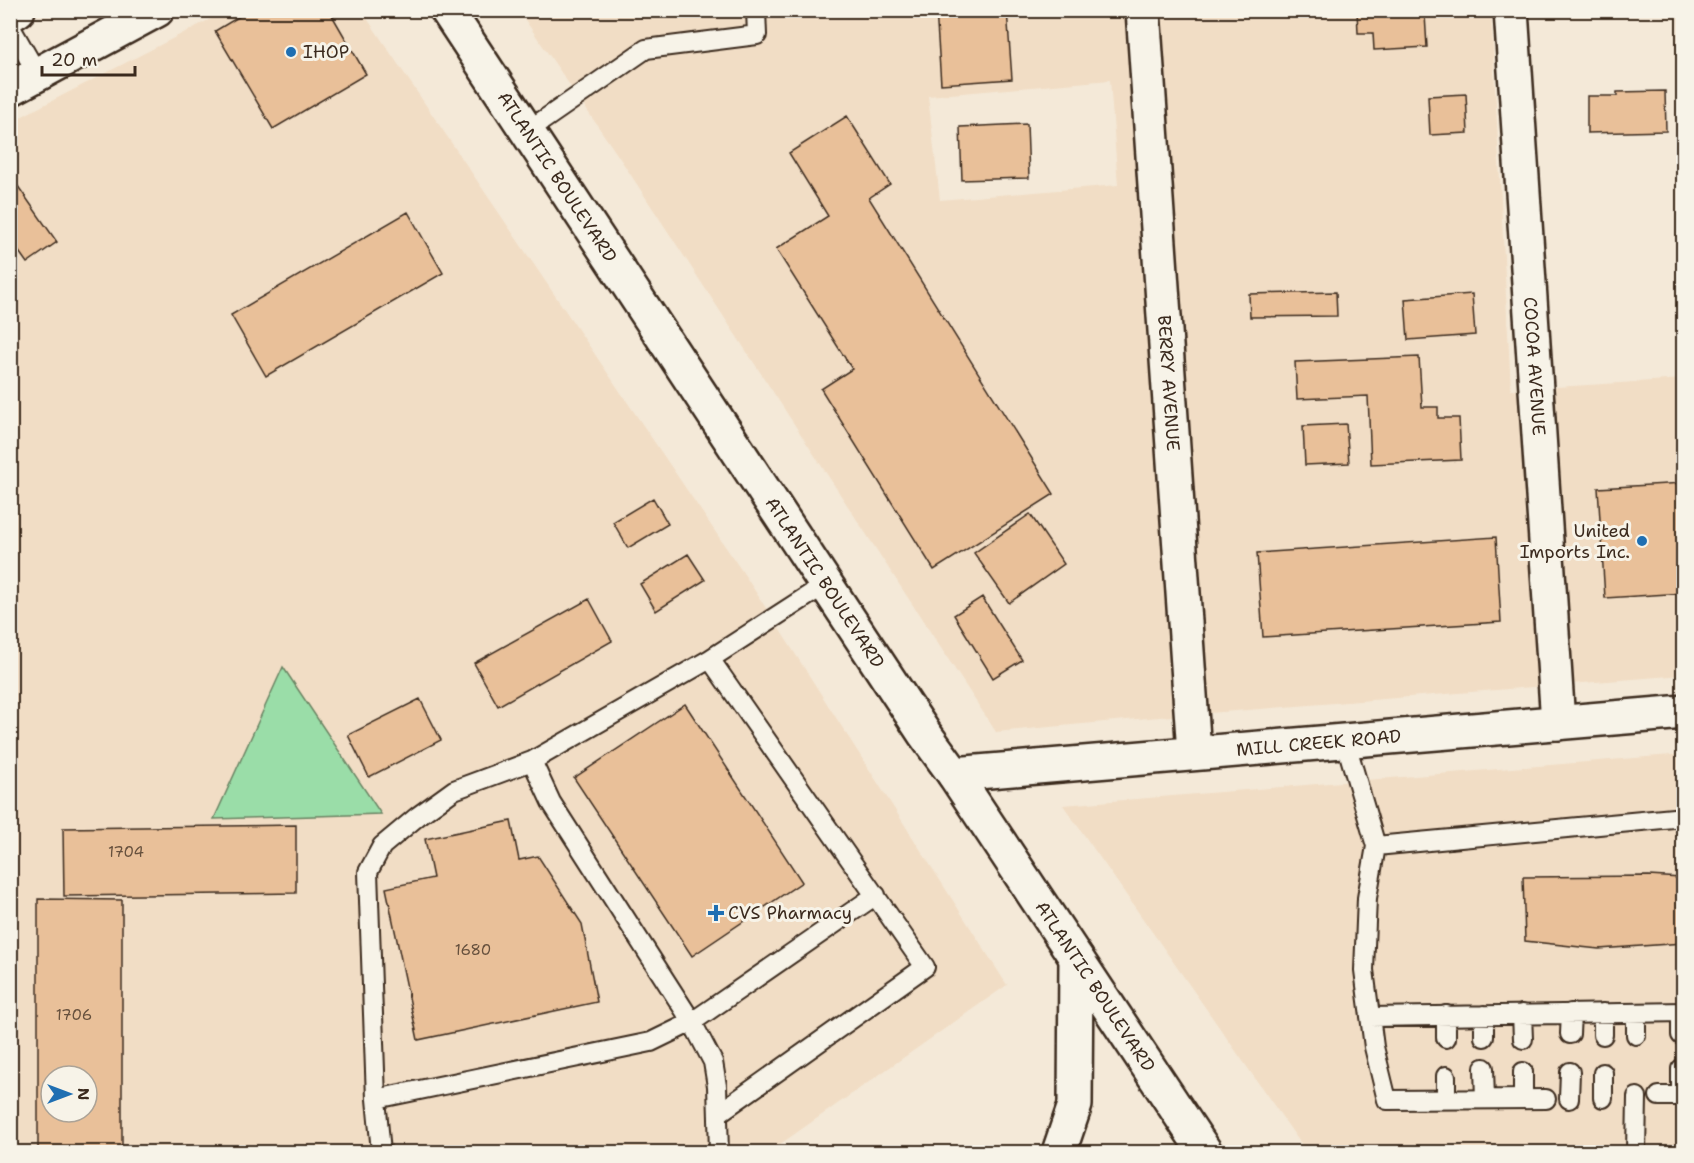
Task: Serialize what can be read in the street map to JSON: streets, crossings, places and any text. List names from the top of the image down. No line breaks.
{"streets":{"street":["ATLANTIC BOULEVARD","COCOA AVENUE","BERRY AVENUE","MILL CREEK ROAD"]},"crossings":[["ATLANTIC BOULEVARD","MILL CREEK ROAD"],["COCOA AVENUE","MILL CREEK ROAD"],["BERRY AVENUE","MILL CREEK ROAD"]],"places":{"other":["IHOP","United Imports Inc."],"health":["CVS Pharmacy"]},"house_numbers":["1704","1680","1706"],"scale_bar":"20 m","north":"right"}
